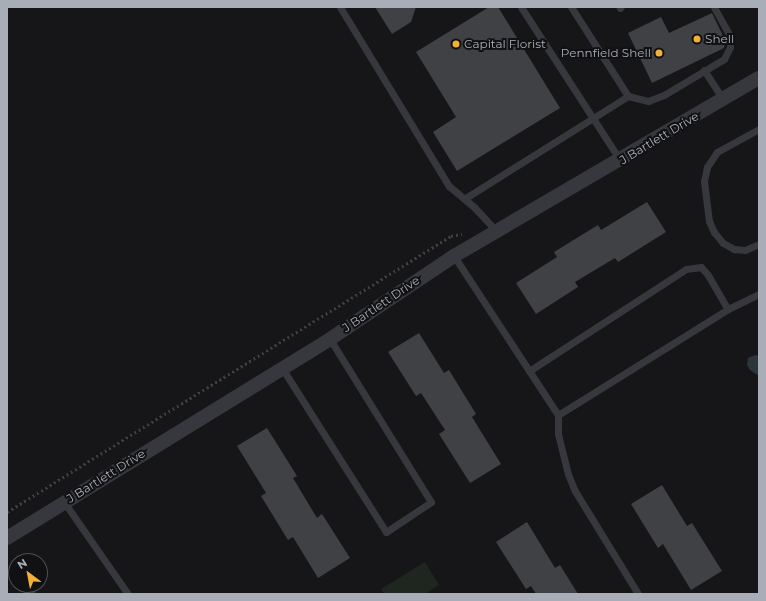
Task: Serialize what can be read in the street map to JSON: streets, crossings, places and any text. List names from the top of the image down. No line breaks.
{"streets":{"street":["J Bartlett Drive"]},"places":["Shell","Capital Florist","Pennfield Shell"],"north":"top left"}
